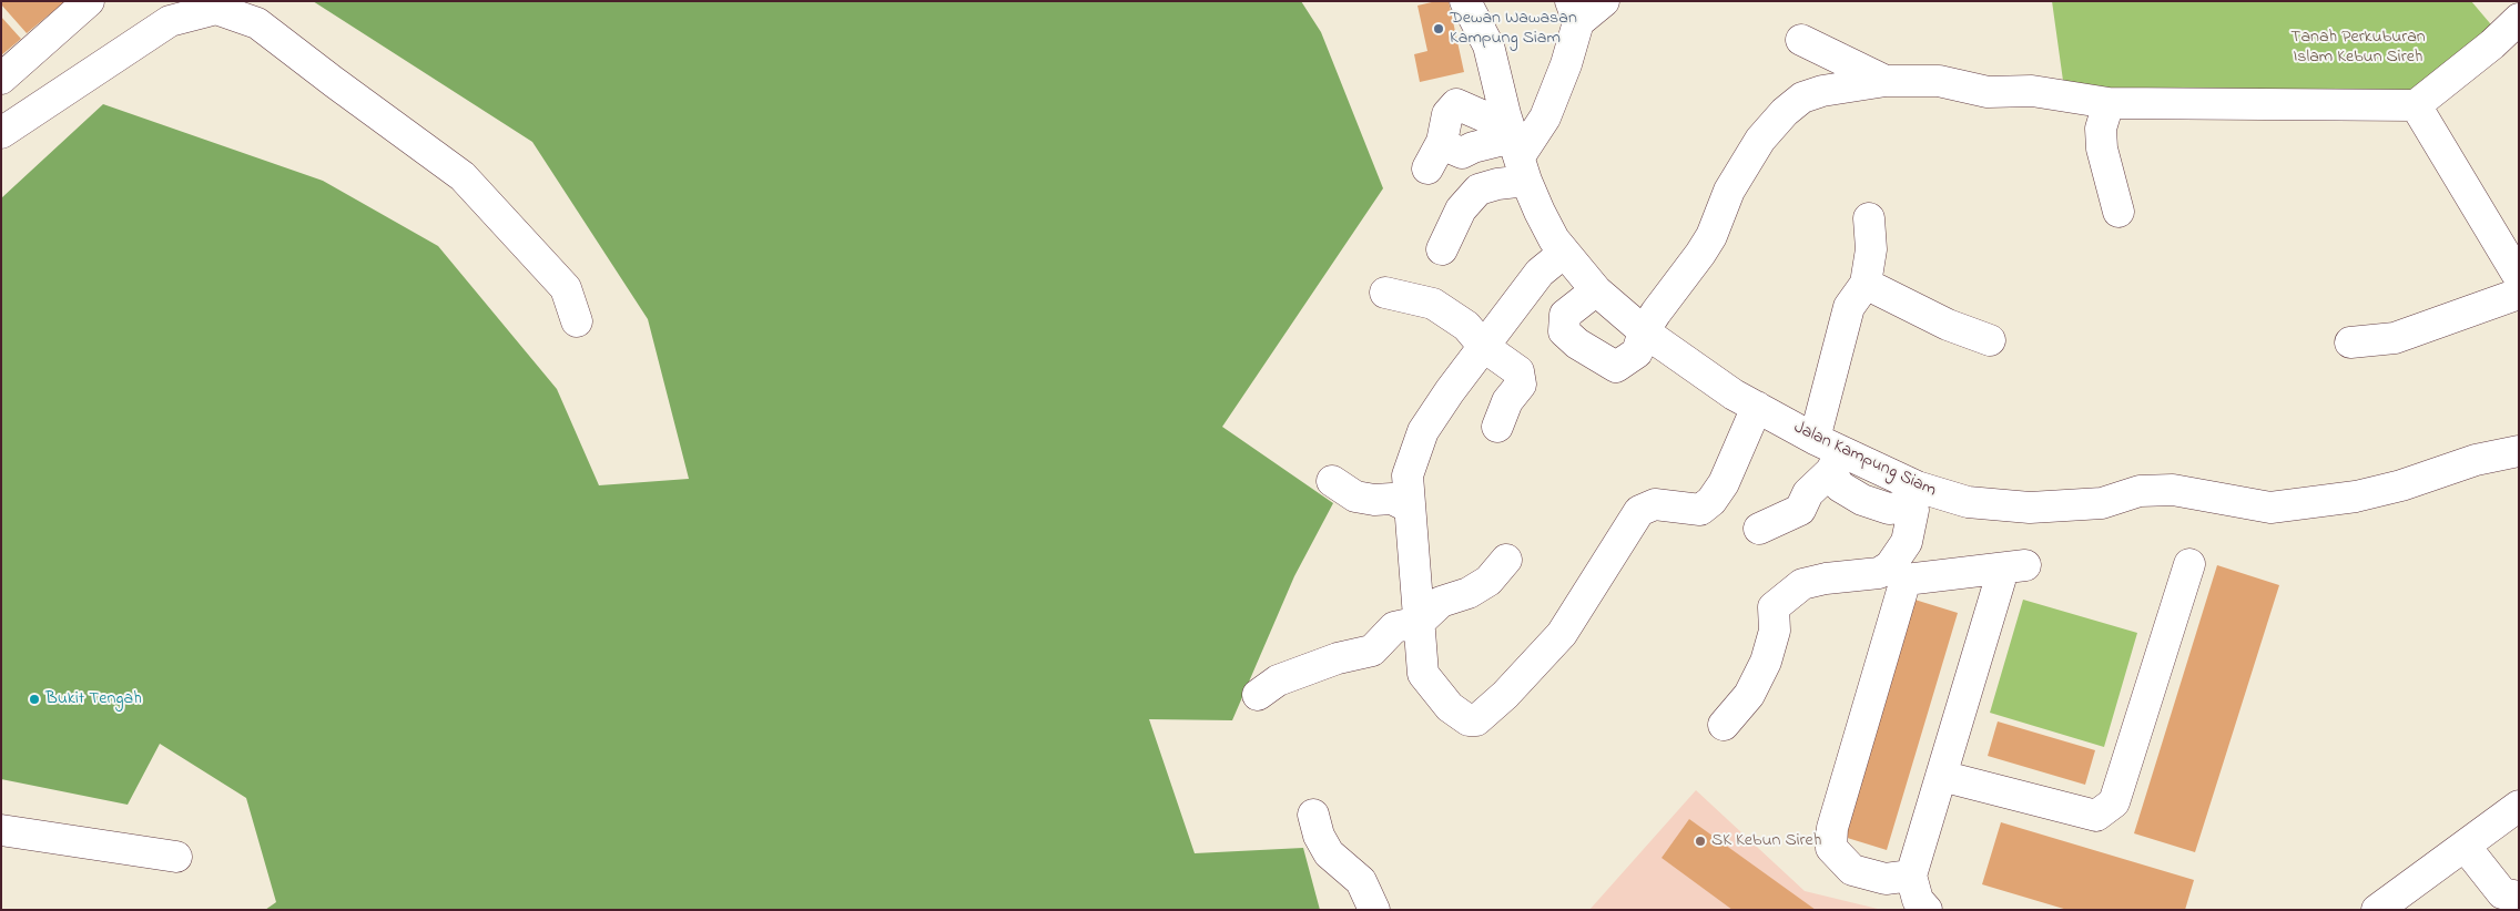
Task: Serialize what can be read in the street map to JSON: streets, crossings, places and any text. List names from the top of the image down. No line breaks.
{"streets":{"street":["Jalan Kampung Siam"]},"parks":["Tanah Perkuburan Islam Kebun Sireh"],"places":["Dewan Wawasan Kampung Siam","Bukit Tengah","SK Kebun Sireh"]}
